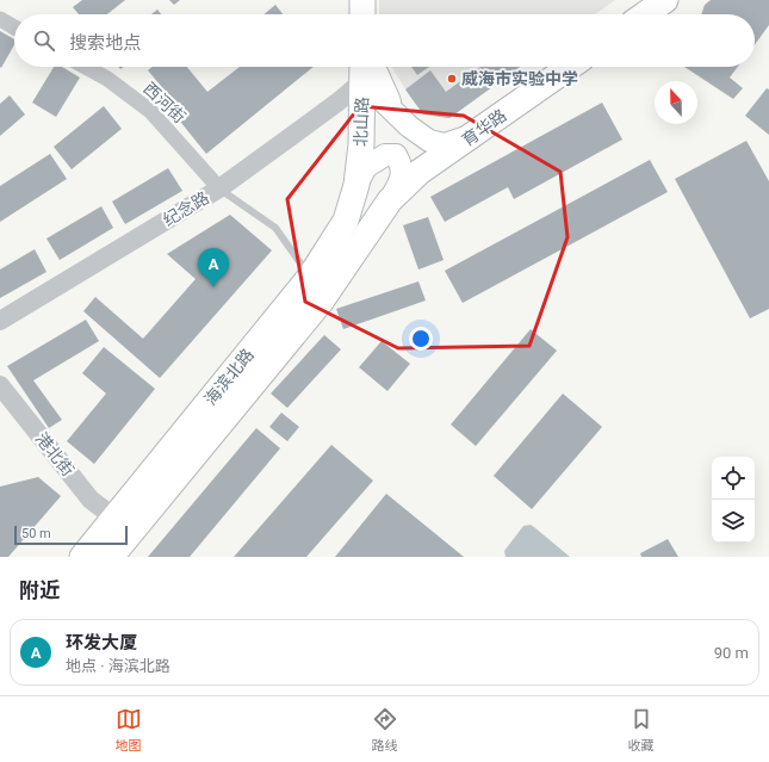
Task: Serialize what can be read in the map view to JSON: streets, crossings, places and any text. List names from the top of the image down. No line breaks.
{"streets":{"main road":["北山路","育华路","海滨北路"],"street":["西河街","纪念路","港北街"]},"crossings":[["西河街","纪念路"],["北山路","海滨北路"],["育华路","海滨北路"],["海滨北路","港北街"]],"places":["威海市实验中学"],"scale_bar":"50 m","north":"top","page":{"search":"搜索地点","pins":"A","scale":"50 m","heading":"附近","list":[{"mark":"A","name":"环发大厦","note":"地点 · 海滨北路","value":"90 m"}],"nav":["地图","路线","收藏"]}}
